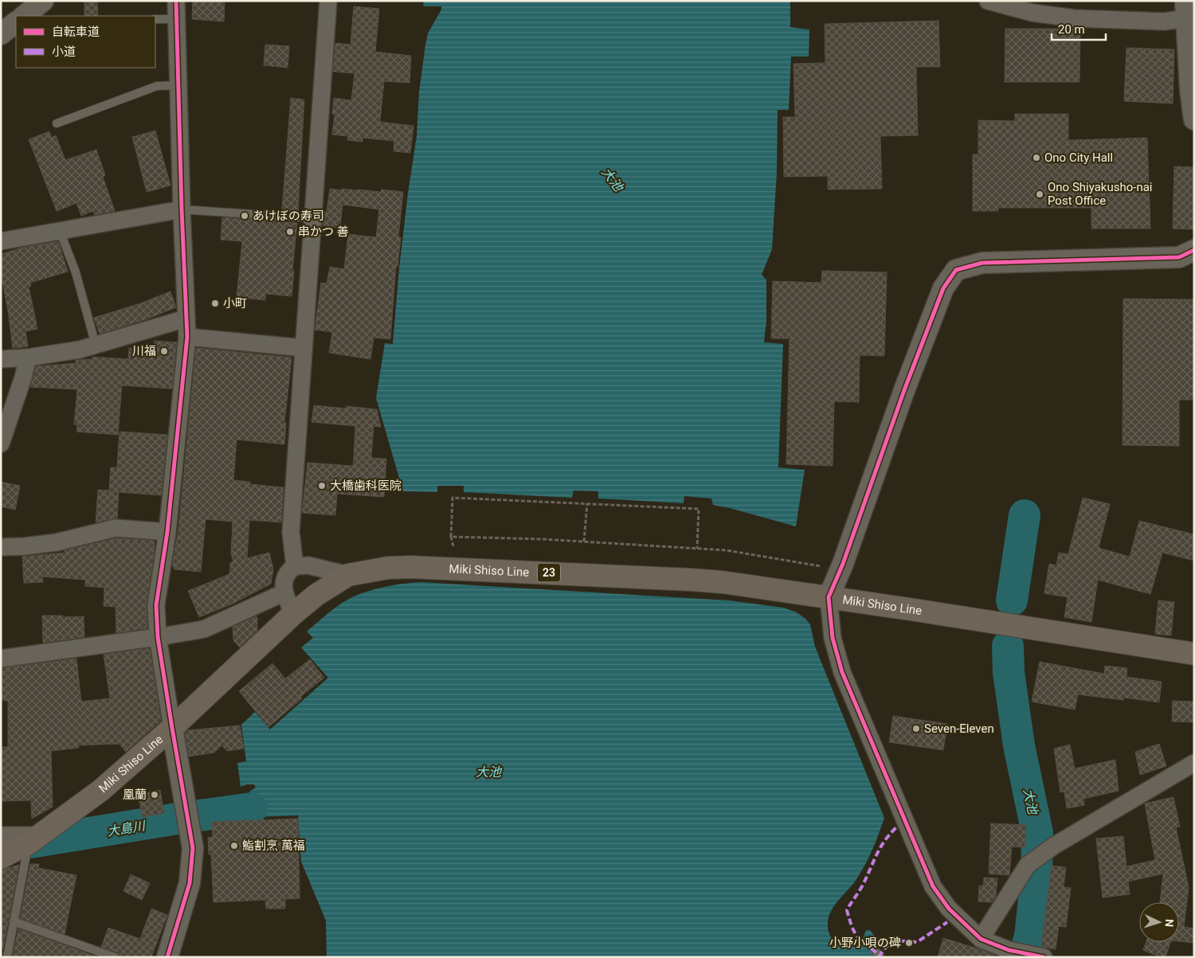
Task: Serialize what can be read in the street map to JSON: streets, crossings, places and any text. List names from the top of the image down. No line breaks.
{"streets":{"main road":["Miki Shiso Line","23"]},"water":["大池","大島川"],"places":["Ono City Hall","Ono Shiyakusho-nai Post Office","あけぼの寿司","串かつ 善","小町","川福","大橋歯科医院","Seven-Eleven","凰蘭","鮨割烹 萬福","小野小唄の碑"],"legend":["自転車道","小道"],"scale_bar":"20 m","north":"right"}
